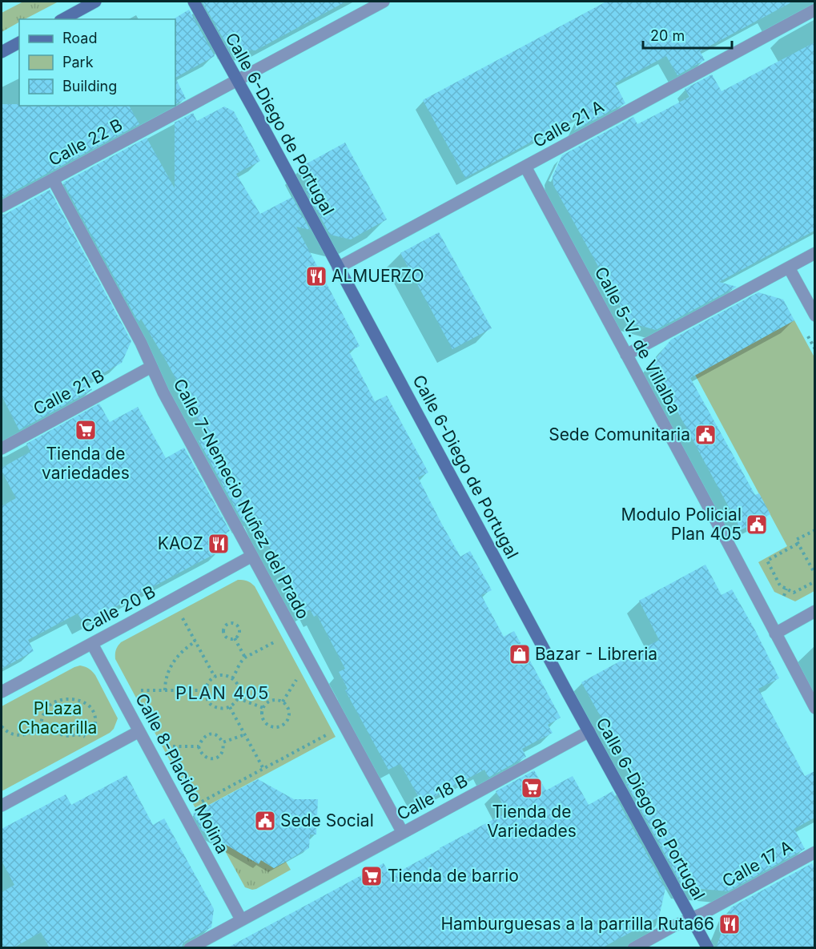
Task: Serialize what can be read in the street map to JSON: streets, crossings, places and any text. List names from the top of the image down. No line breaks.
{"streets":{"street":["Calle 6-Diego de Portugal","Calle 21 A","Calle 22 B","Calle 5-V. de Villalba","Calle 21 B","Calle 7-Nemecio Nuñez del Prado","Calle 20 B","Calle 8-Placido Molina","Calle 18 B","Calle 17 A"]},"crossings":[["Calle 6-Diego de Portugal","Calle 21 A"],["Calle 6-Diego de Portugal","Calle 22 B"],["Calle 6-Diego de Portugal","Calle 18 B"],["Calle 6-Diego de Portugal","Calle 17 A"],["Calle 21 A","Calle 5-V. de Villalba"],["Calle 22 B","Calle 7-Nemecio Nuñez del Prado"],["Calle 21 B","Calle 7-Nemecio Nuñez del Prado"],["Calle 7-Nemecio Nuñez del Prado","Calle 20 B"],["Calle 7-Nemecio Nuñez del Prado","Calle 18 B"],["Calle 20 B","Calle 8-Placido Molina"],["Calle 8-Placido Molina","Calle 18 B"]],"districts":["PLAN 405"],"parks":["PLaza Chacarilla"],"places":{"restaurant":["ALMUERZO","KAOZ","Hamburguesas a la parrilla Ruta66"],"supermarket":["Tienda de variedades","Tienda de Variedades","Tienda de barrio"],"public building":["Sede Comunitaria","Modulo Policial Plan 405","Sede Social"],"shop":["Bazar - Libreria"]},"legend":["Road","Park","Building"],"scale_bar":"20 m"}
